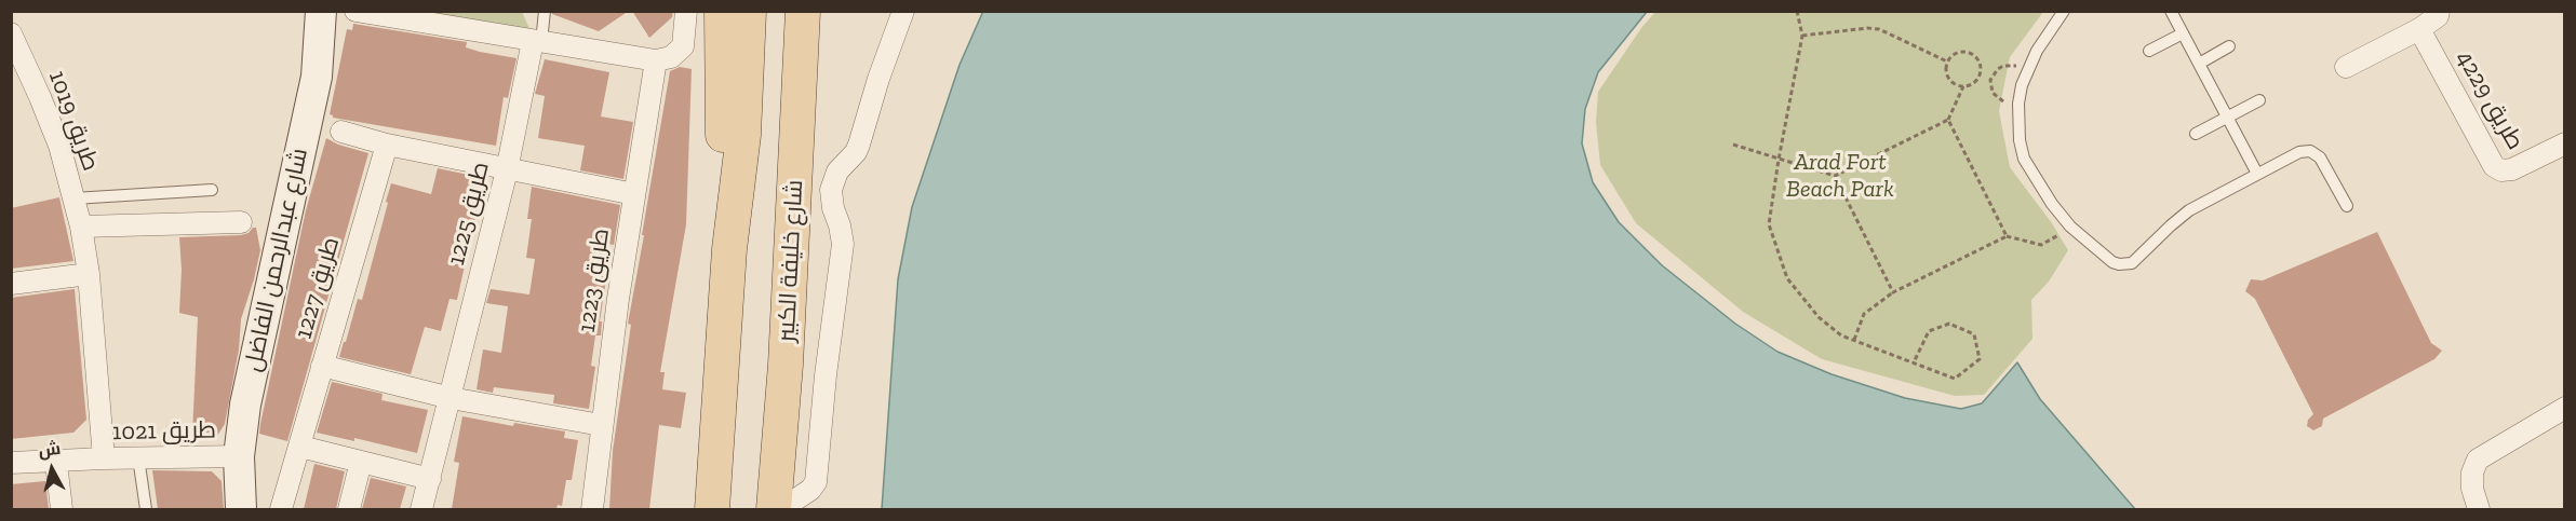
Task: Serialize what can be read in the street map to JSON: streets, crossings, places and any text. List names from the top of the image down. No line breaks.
{"streets":{"main road":["شارع خليفة الكبير"],"street":["طريق 4229","طريق 1019","طريق 1225","شارع عبدالرحمن الفاضل","طريق 1223","طريق 1227","طريق 1021"]},"crossings":[["طريق 1019","طريق 1021"],["شارع عبدالرحمن الفاضل","طريق 1021"]],"parks":["Arad Fort Beach Park"],"north":"top"}
